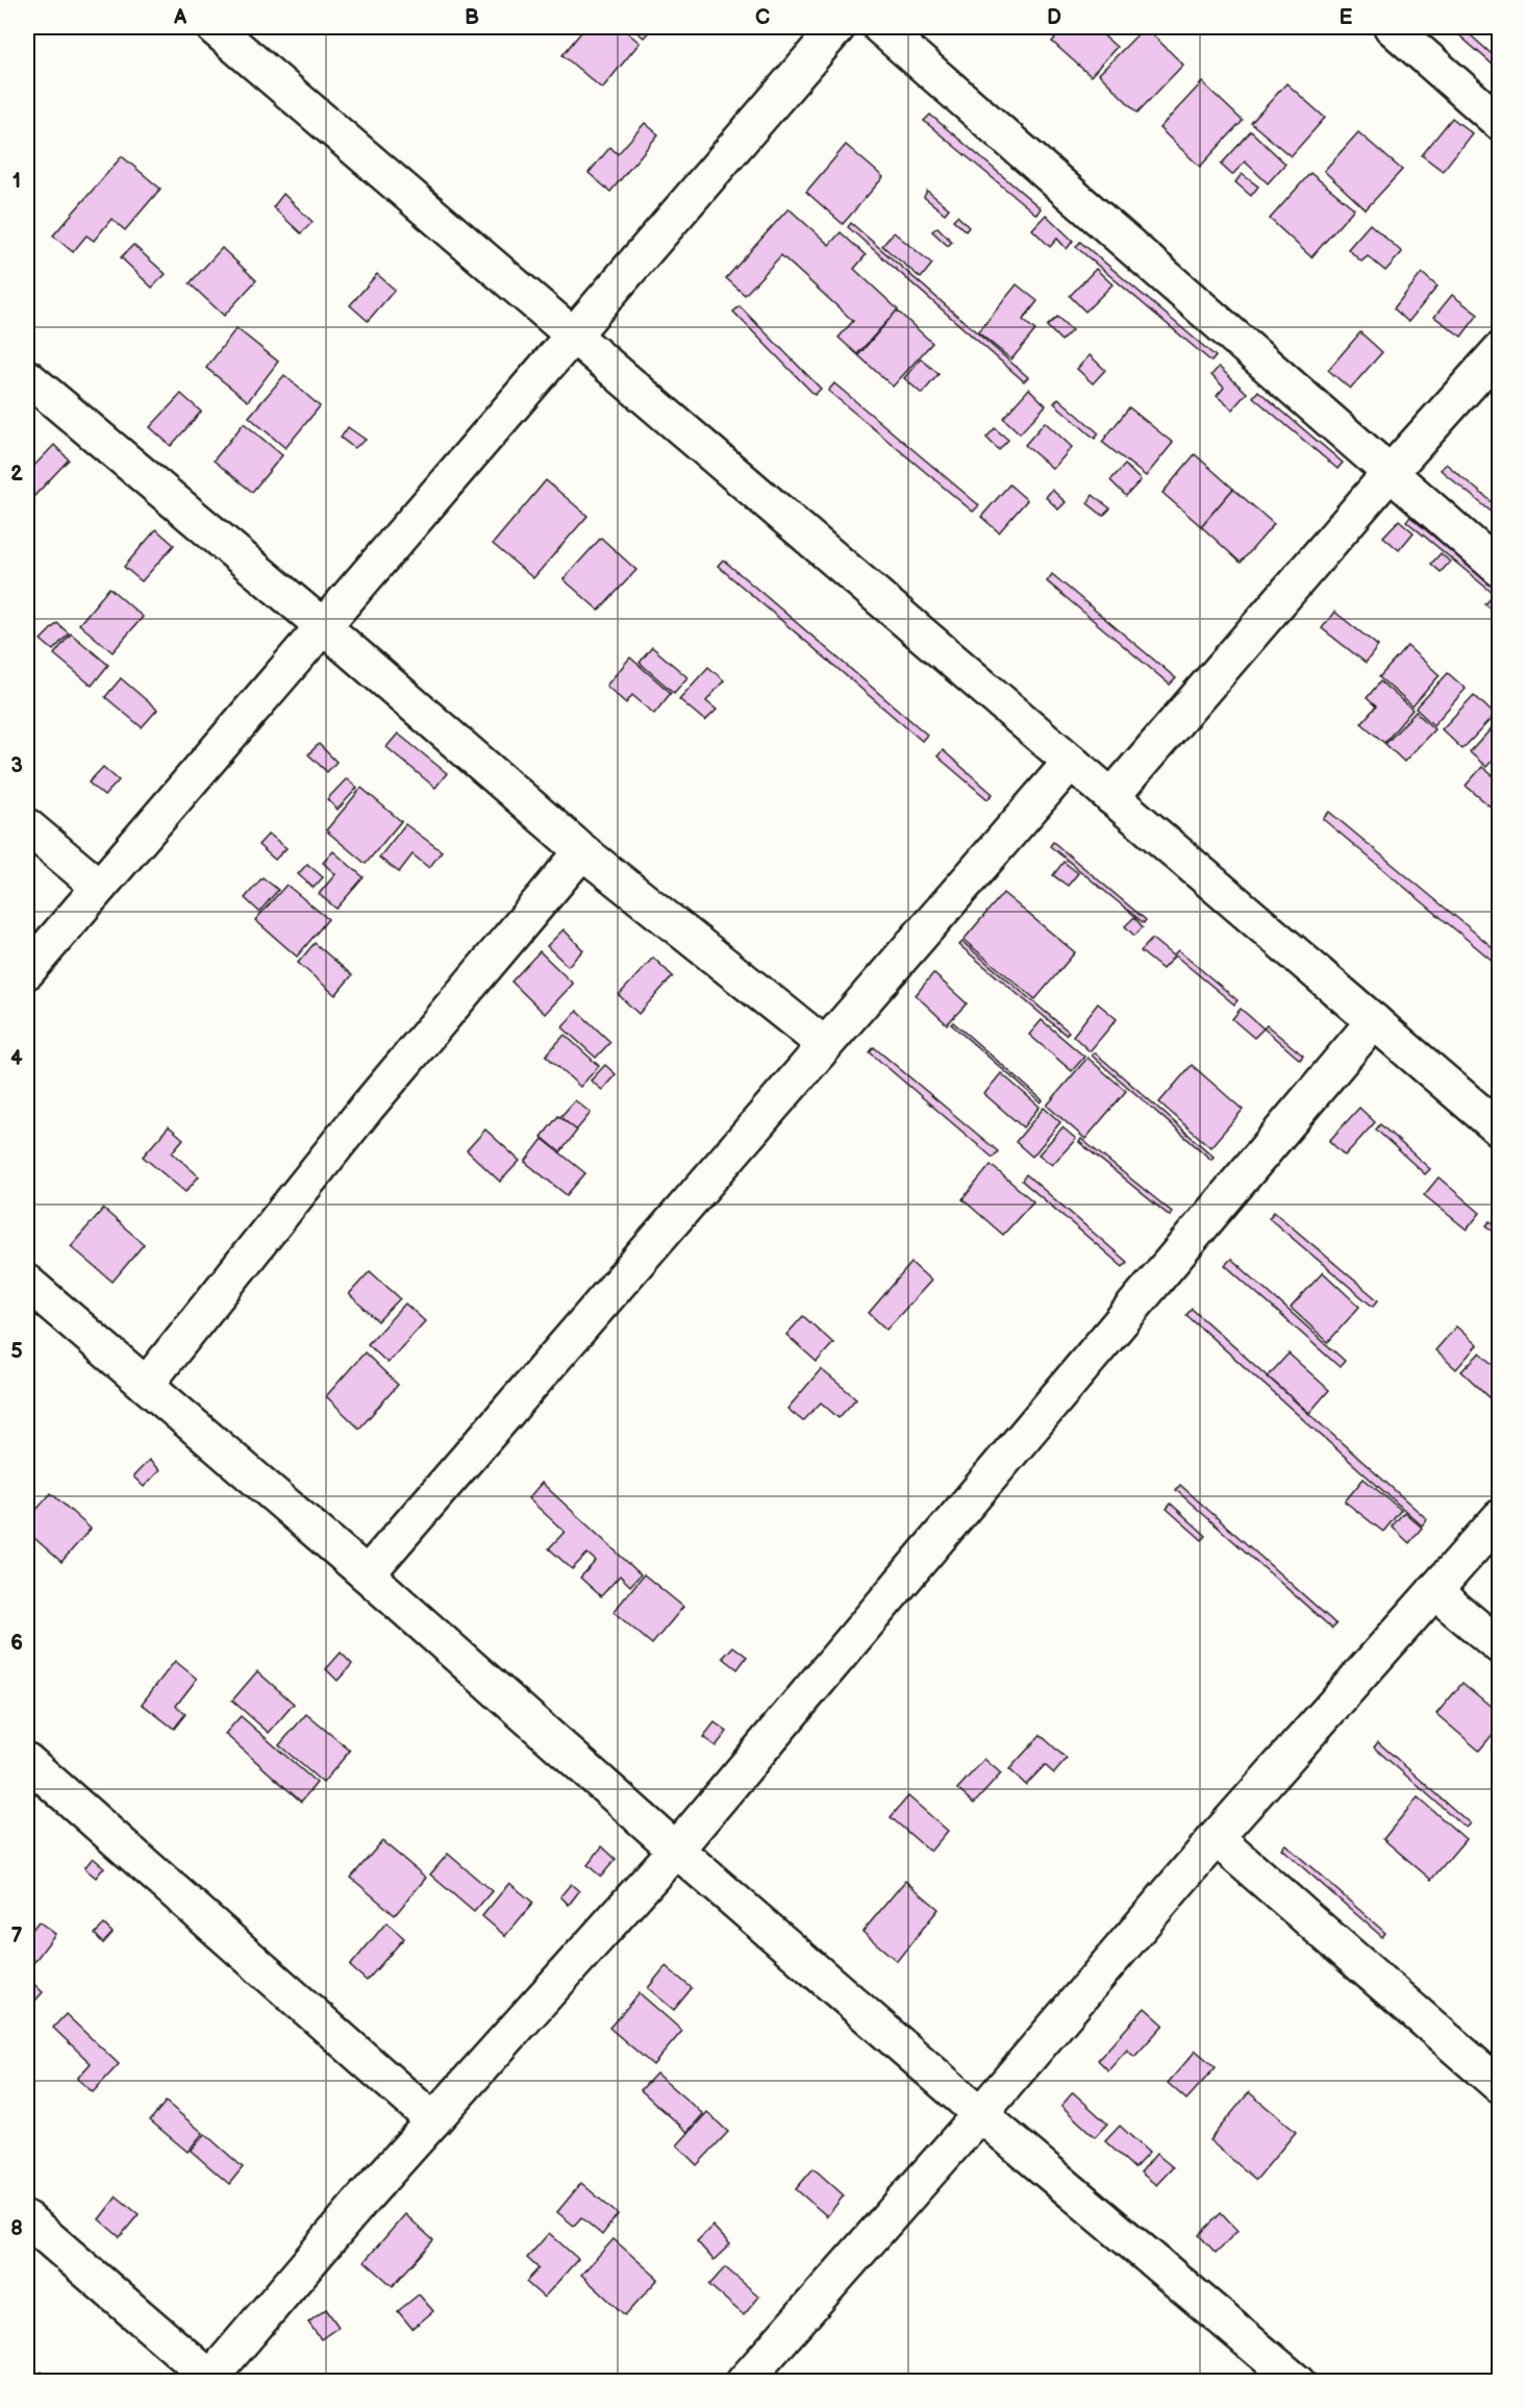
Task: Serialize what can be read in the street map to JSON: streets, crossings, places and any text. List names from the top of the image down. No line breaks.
{"grid":{"columns":["A","B","C","D","E"],"rows":["1","2","3","4","5","6","7","8"]}}
